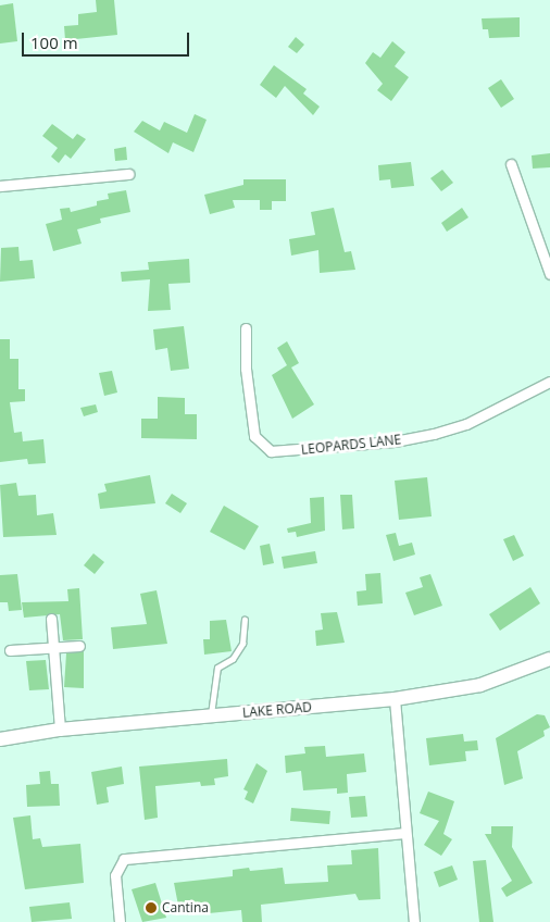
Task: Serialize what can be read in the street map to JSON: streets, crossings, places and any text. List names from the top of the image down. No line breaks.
{"streets":{"main road":["LAKE ROAD"],"street":["LEOPARDS LANE"]},"places":["Cantina"],"scale_bar":"100 m"}
